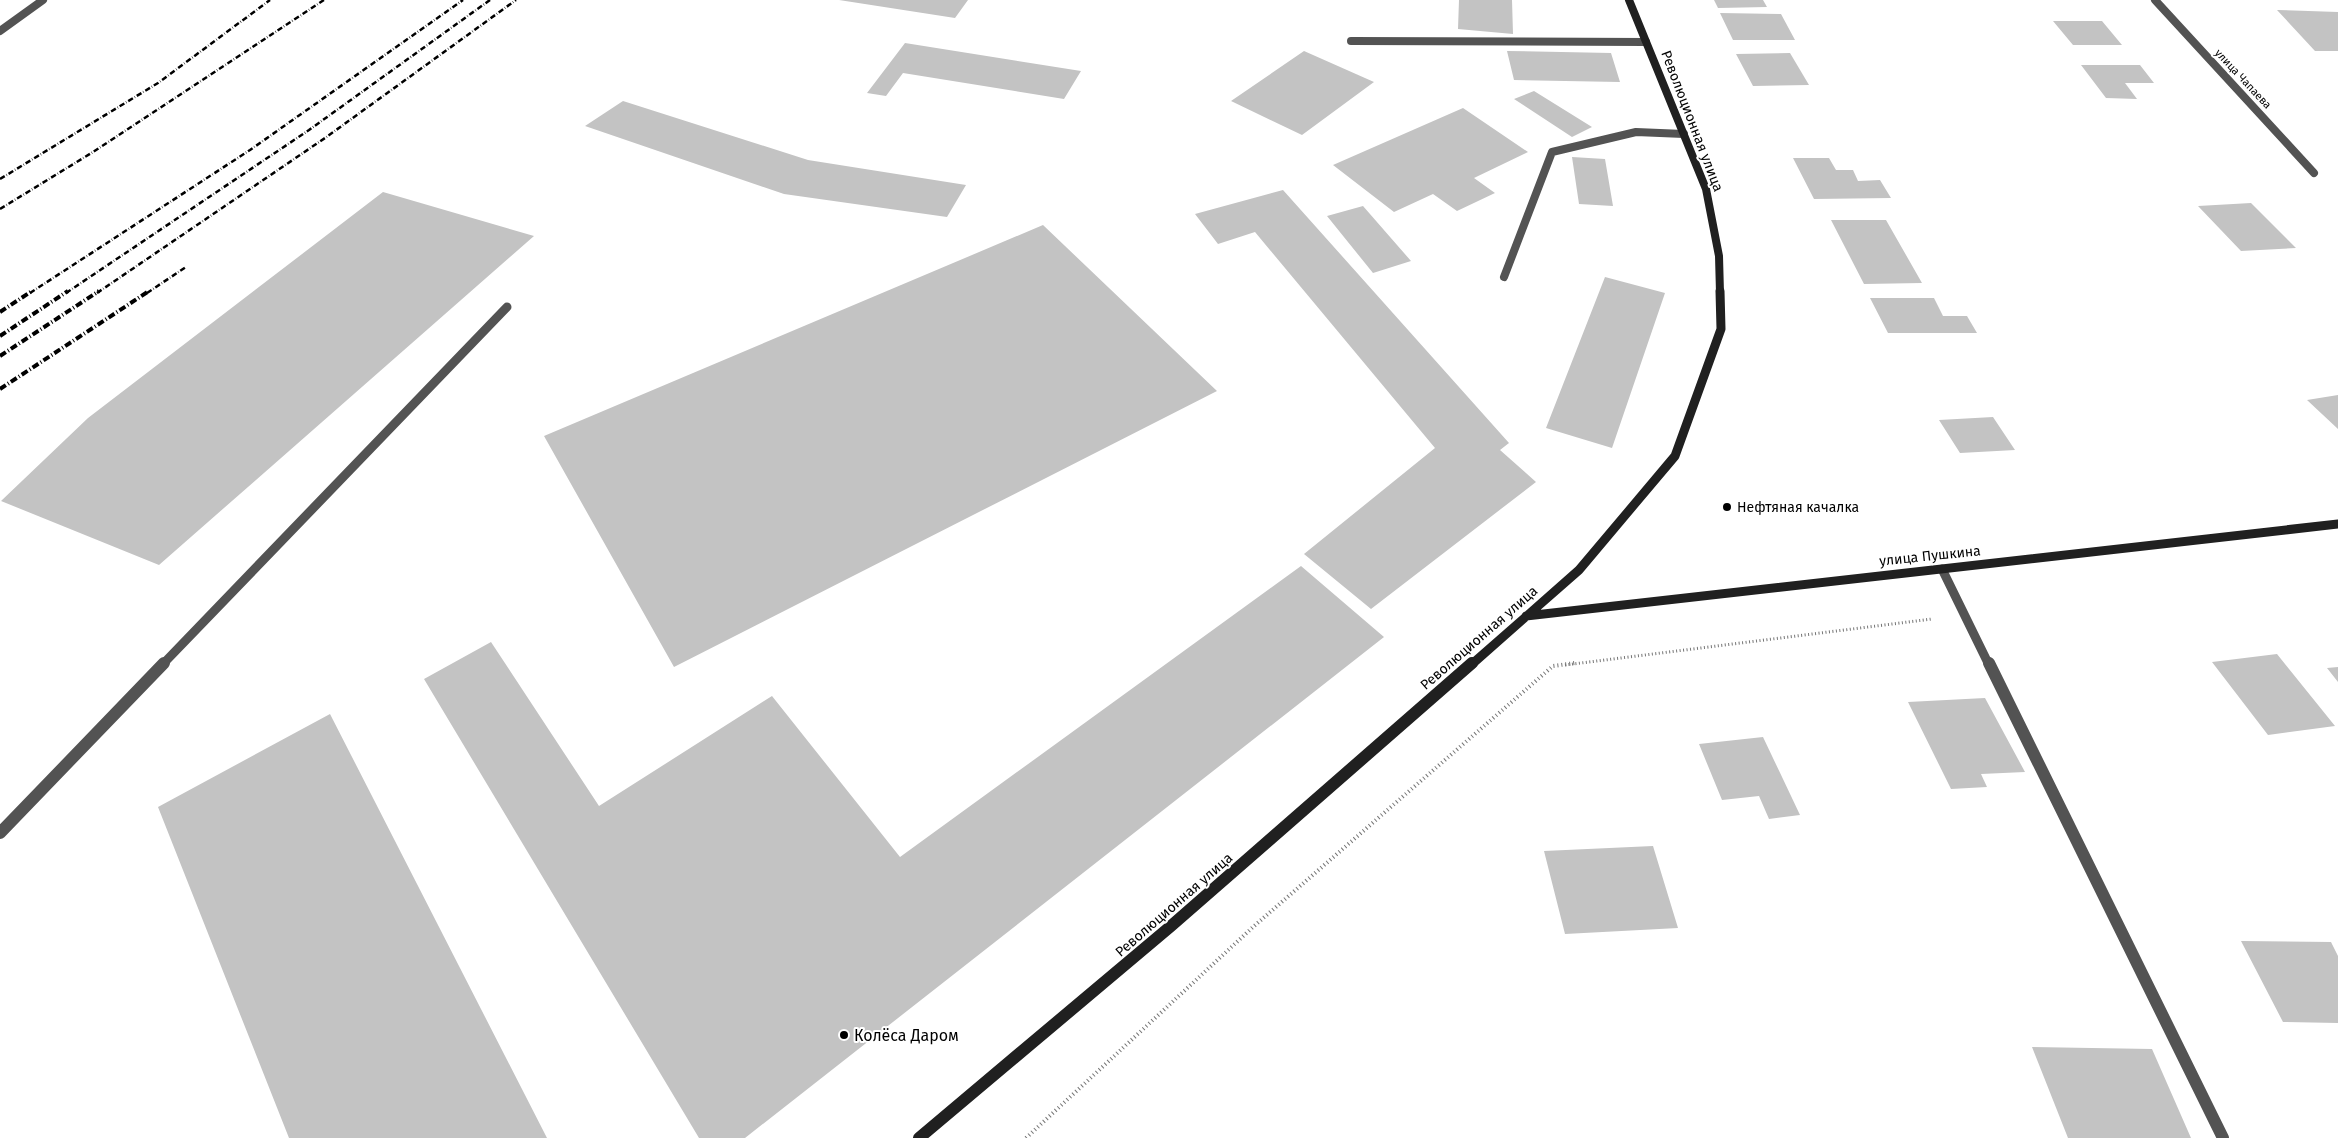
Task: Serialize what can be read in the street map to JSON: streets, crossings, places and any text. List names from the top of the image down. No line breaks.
{"streets":{"main road":["Революционная улица","улица Пушкина"],"street":["улица Чапаева"]},"crossings":[["Революционная улица","улица Пушкина"]],"places":["Нефтяная качалка","Колёса Даром"]}
